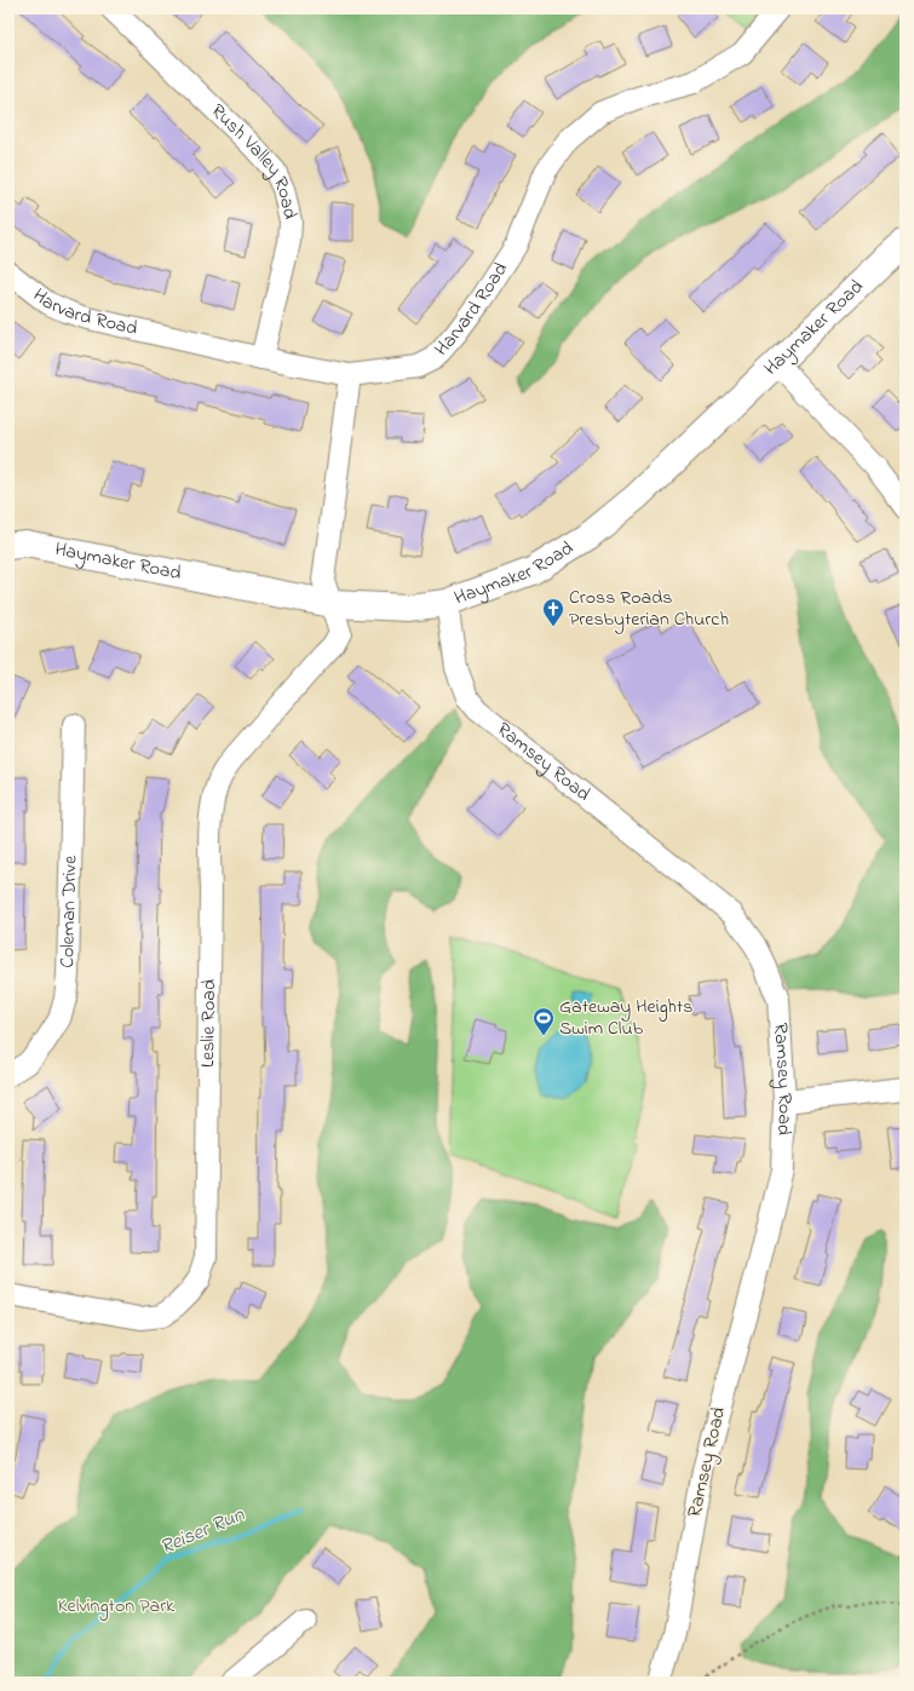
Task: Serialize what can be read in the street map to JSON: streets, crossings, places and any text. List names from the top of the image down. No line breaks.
{"streets":{"main road":["Haymaker Road"],"street":["Rush Valley Road","Harvard Road","Ramsey Road","Coleman Drive","Leslie Road"]},"crossings":[["Rush Valley Road","Harvard Road"],["Haymaker Road","Ramsey Road"],["Haymaker Road","Leslie Road"]],"water":["Reiser Run"],"parks":["Kelvington Park"],"places":{"church":["Cross Roads Presbyterian Church"],"sports":["Gateway Heights Swim Club"]}}
